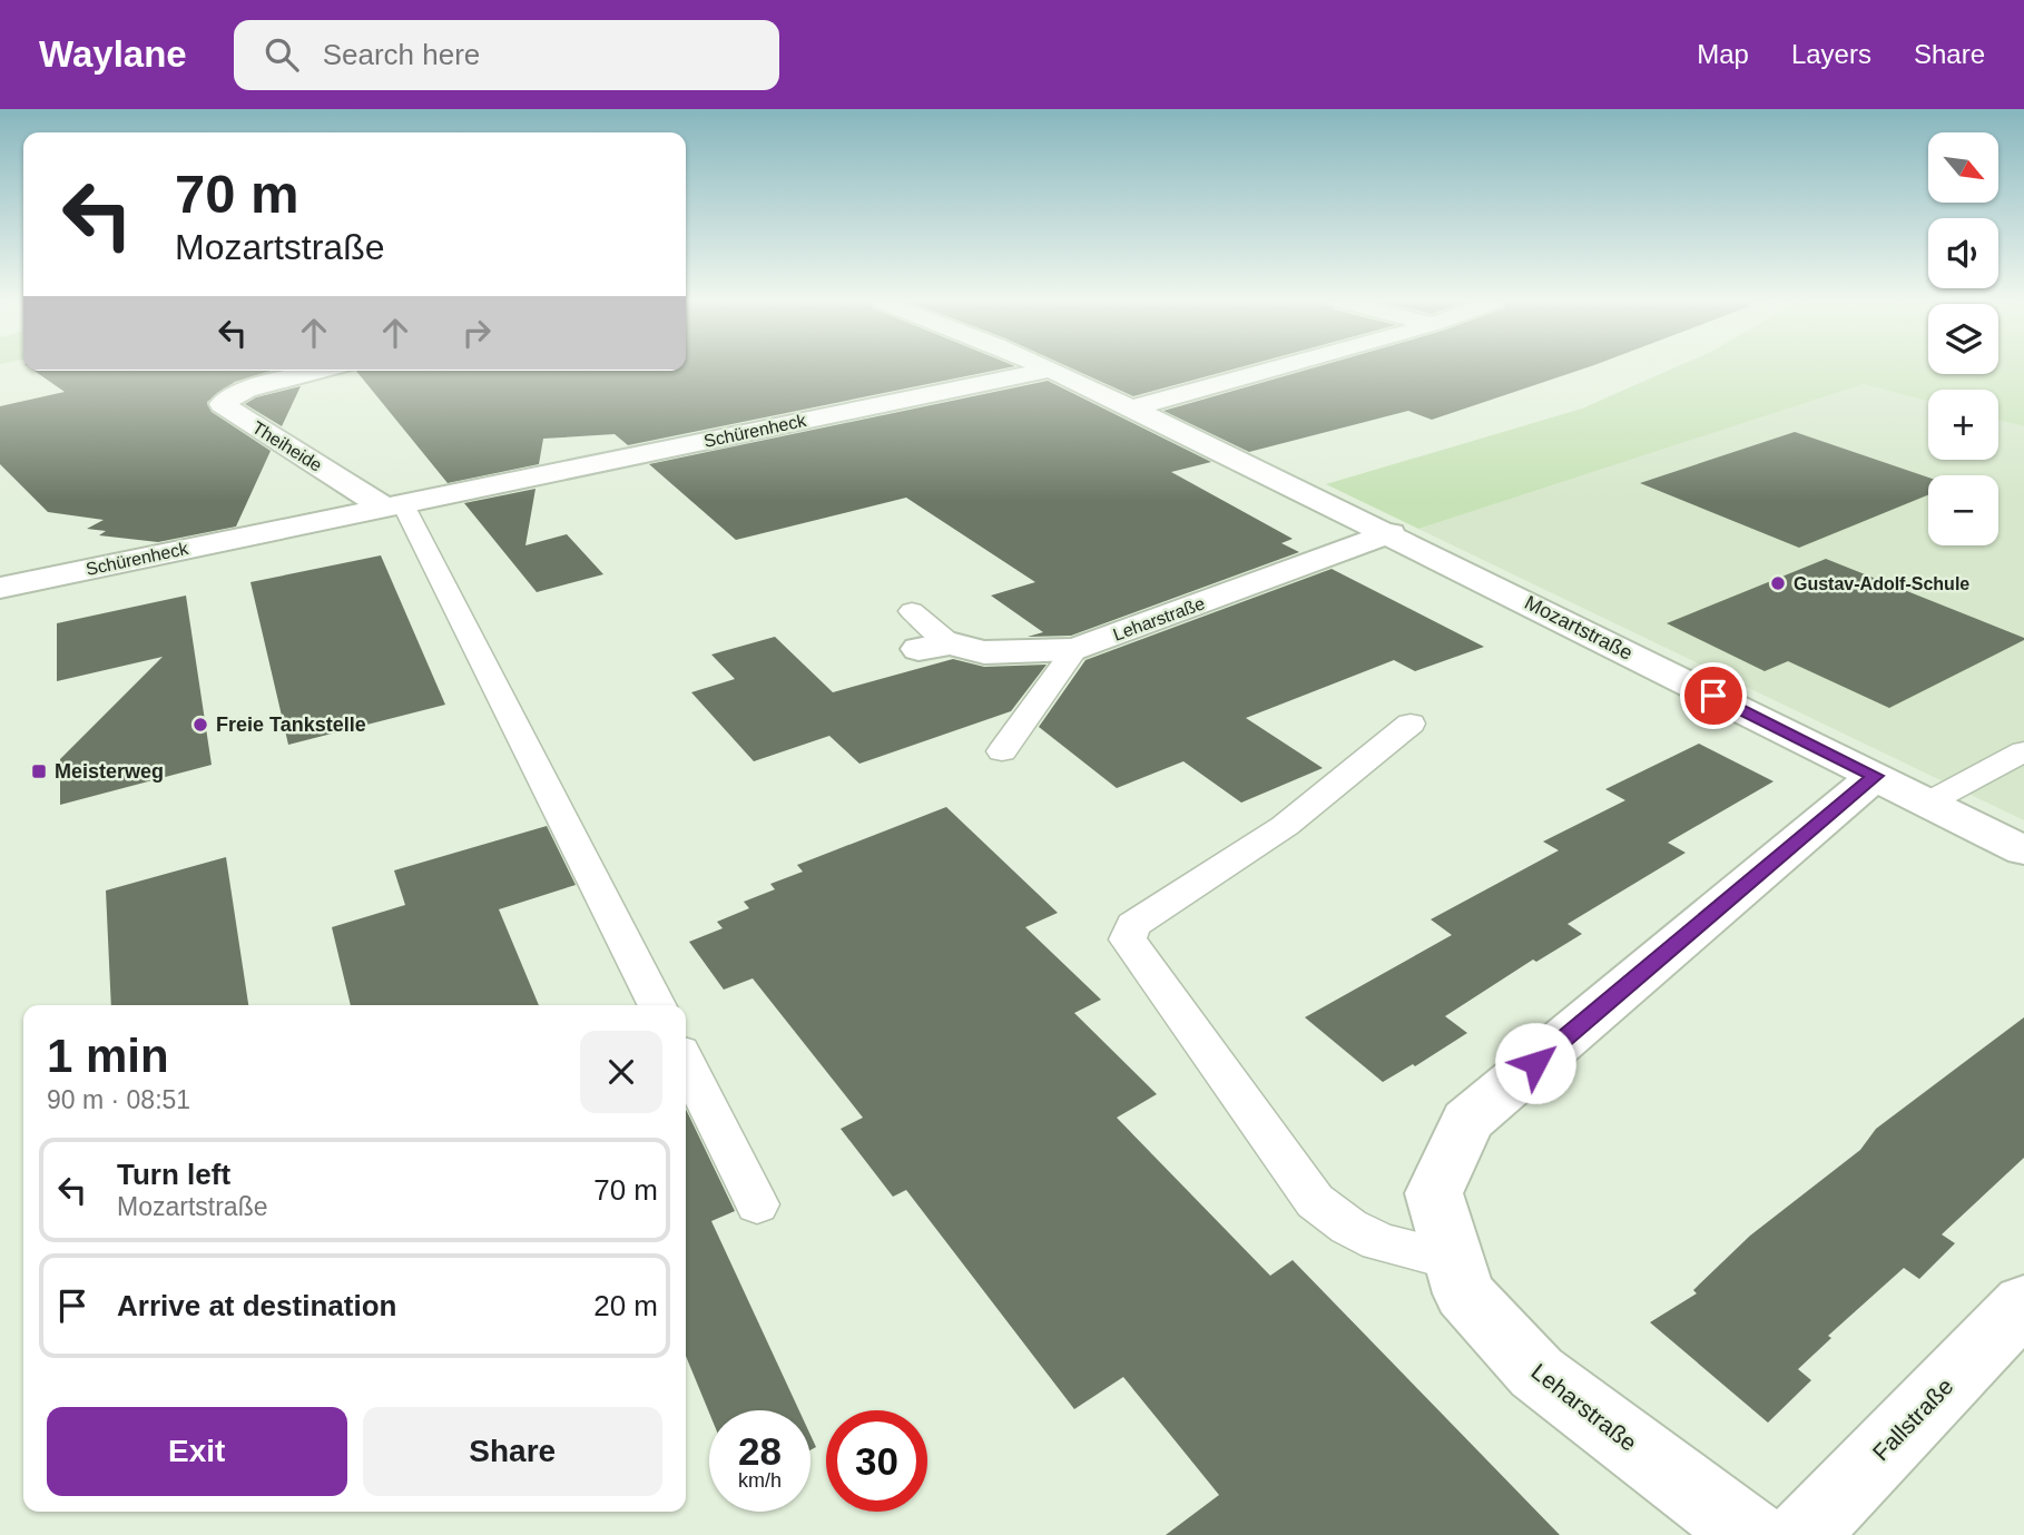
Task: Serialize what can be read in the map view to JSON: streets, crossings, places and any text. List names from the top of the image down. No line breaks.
{"streets":{"street":["Schürenheck","Theiheide","Leharstraße","Mozartstraße","Fallstraße"]},"crossings":[["Schürenheck","Theiheide"],["Leharstraße","Mozartstraße"]],"places":{"other":["Gustav-Adolf-Schule","Freie Tankstelle"],"transit":["Meisterweg"]},"north":"bottom right","page":{"header":"Waylane","search":"Search here","nav":["Map","Layers","Share"],"map_buttons":["+","−"],"turn":["70 m","Mozartstraße"],"heading":["1 min","90 m · 08:51"],"list":[{"name":"Turn left","note":"Mozartstraße","value":"70 m"},{"name":"Arrive at destination","value":"20 m"}],"buttons":["Exit","Share"],"speed":"28 km/h","limit":"30"}}
